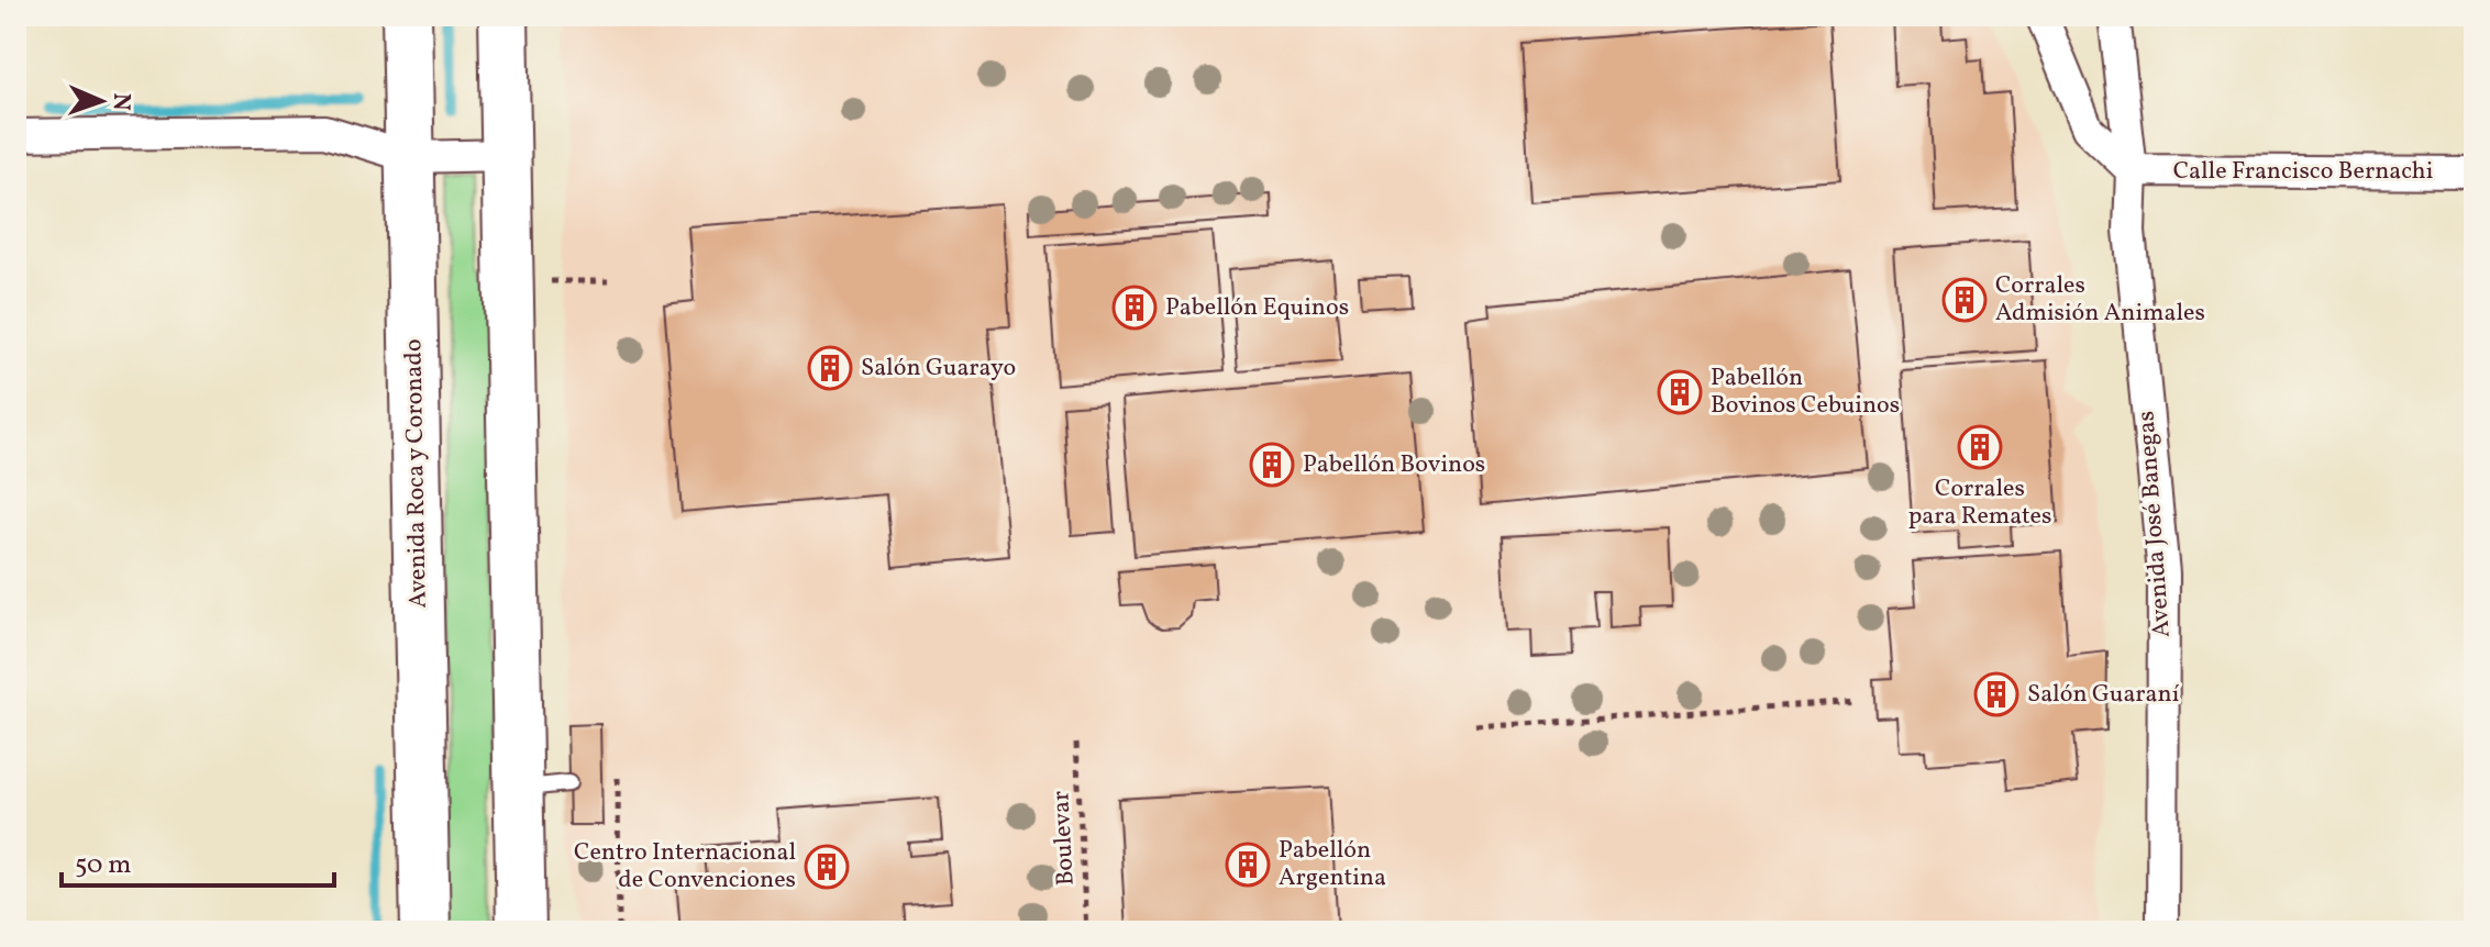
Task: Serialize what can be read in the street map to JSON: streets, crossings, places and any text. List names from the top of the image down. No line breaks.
{"streets":{"main road":["Avenida Roca y Coronado"],"street":["Calle Francisco Bernachi","Avenida José Banegas"],"path":["Boulevar"]},"crossings":[["Calle Francisco Bernachi","Avenida José Banegas"]],"places":{"building":["Corrales Admisión Animales","Pabellón Equinos","Salón Guarayo","Pabellón Bovinos Cebuinos","Corrales para Remates","Pabellón Bovinos","Salón Guaraní","Pabellón Argentina","Centro Internacional de Convenciones"]},"scale_bar":"50 m","north":"right"}
